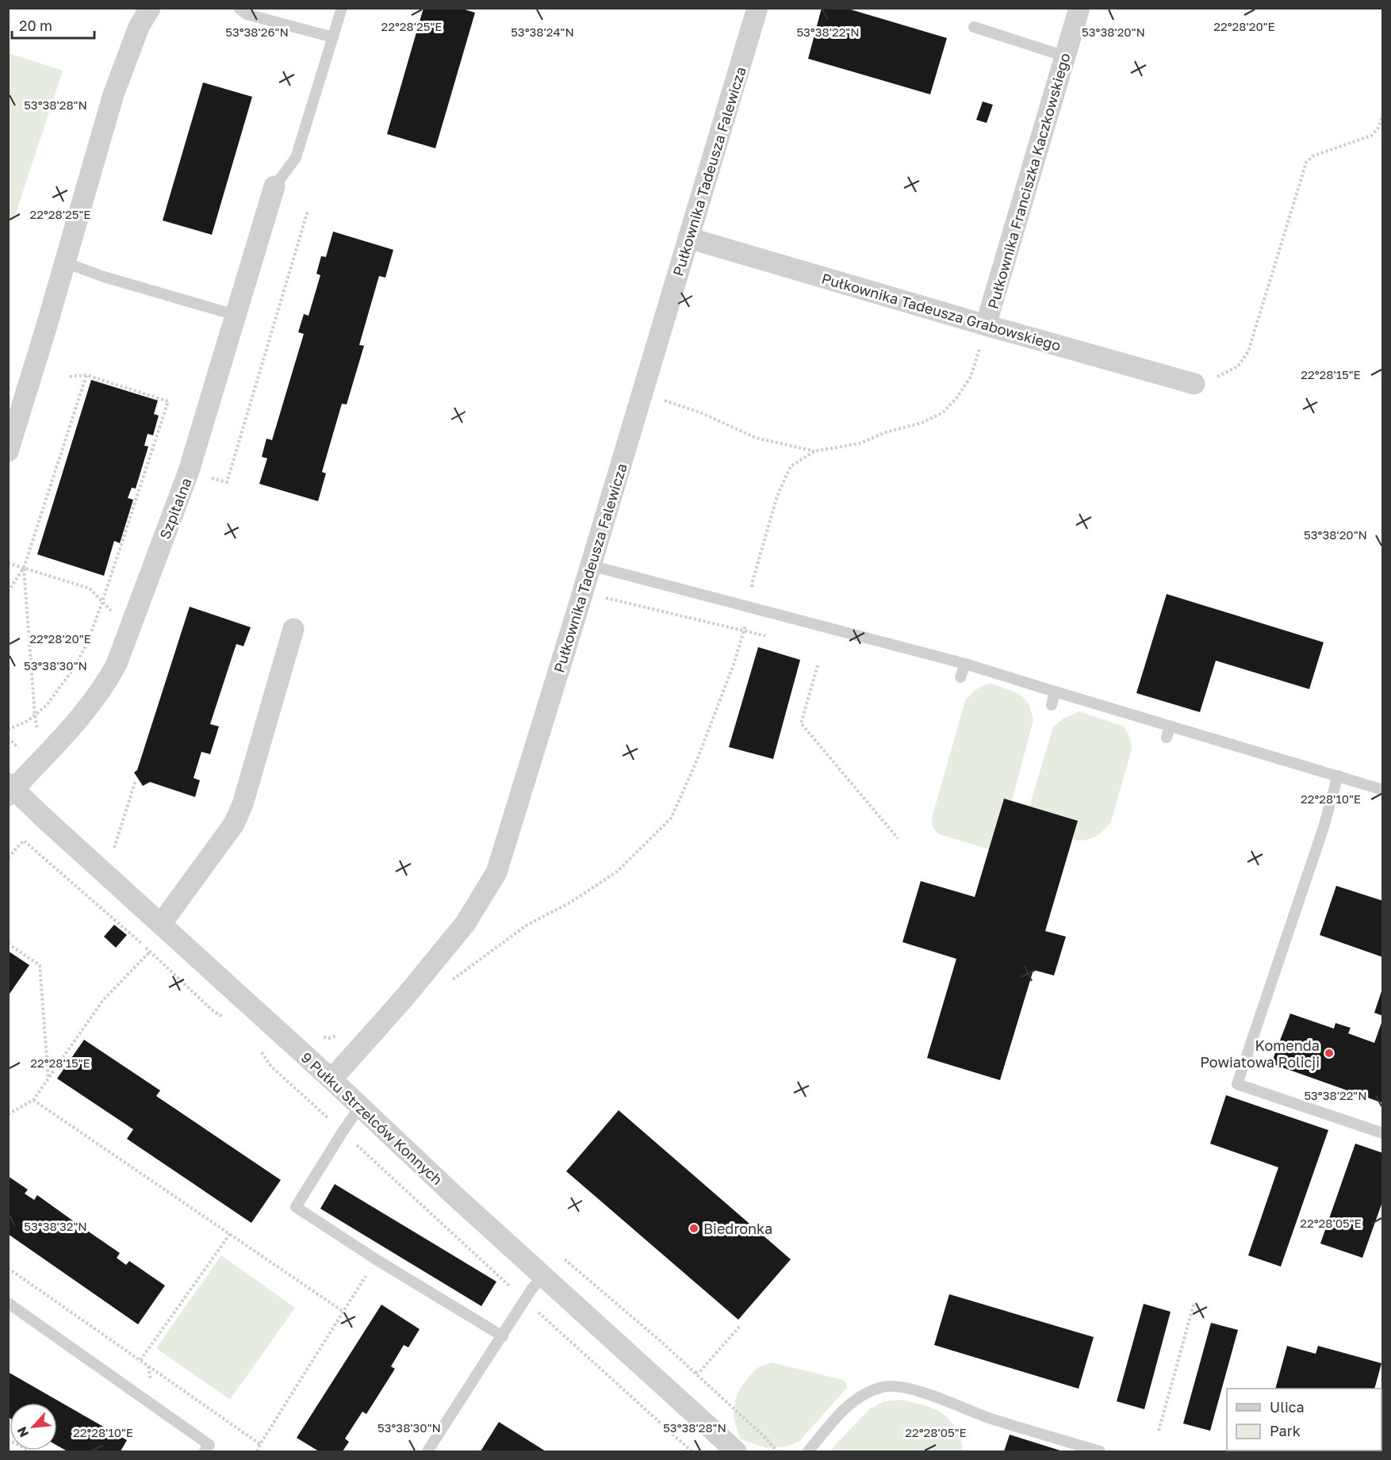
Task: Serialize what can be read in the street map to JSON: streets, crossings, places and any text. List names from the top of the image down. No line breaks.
{"streets":{"street":["Pułkownika Tadeusza Falewicza","Pułkownika Franciszka Kaczkowskiego","Pułkownika Tadeusza Grabowskiego","Szpitalna","9 Pułku Strzelców Konnych"]},"crossings":[["Pułkownika Tadeusza Falewicza","Pułkownika Tadeusza Grabowskiego"],["Pułkownika Tadeusza Falewicza","9 Pułku Strzelców Konnych"],["Pułkownika Franciszka Kaczkowskiego","Pułkownika Tadeusza Grabowskiego"],["Szpitalna","9 Pułku Strzelców Konnych"]],"places":["Komenda Powiatowa Policji","Biedronka"],"legend":["Ulica","Park"],"scale_bar":"20 m","north":"bottom left","coordinates":["22°28'25\"E","22°28'20\"E","53°38'26\"N","53°38'24\"N","53°38'22\"N","53°38'20\"N","53°38'28\"N","22°28'15\"E","53°38'30\"N","22°28'10\"E","22°28'05\"E","53°38'32\"N"]}
